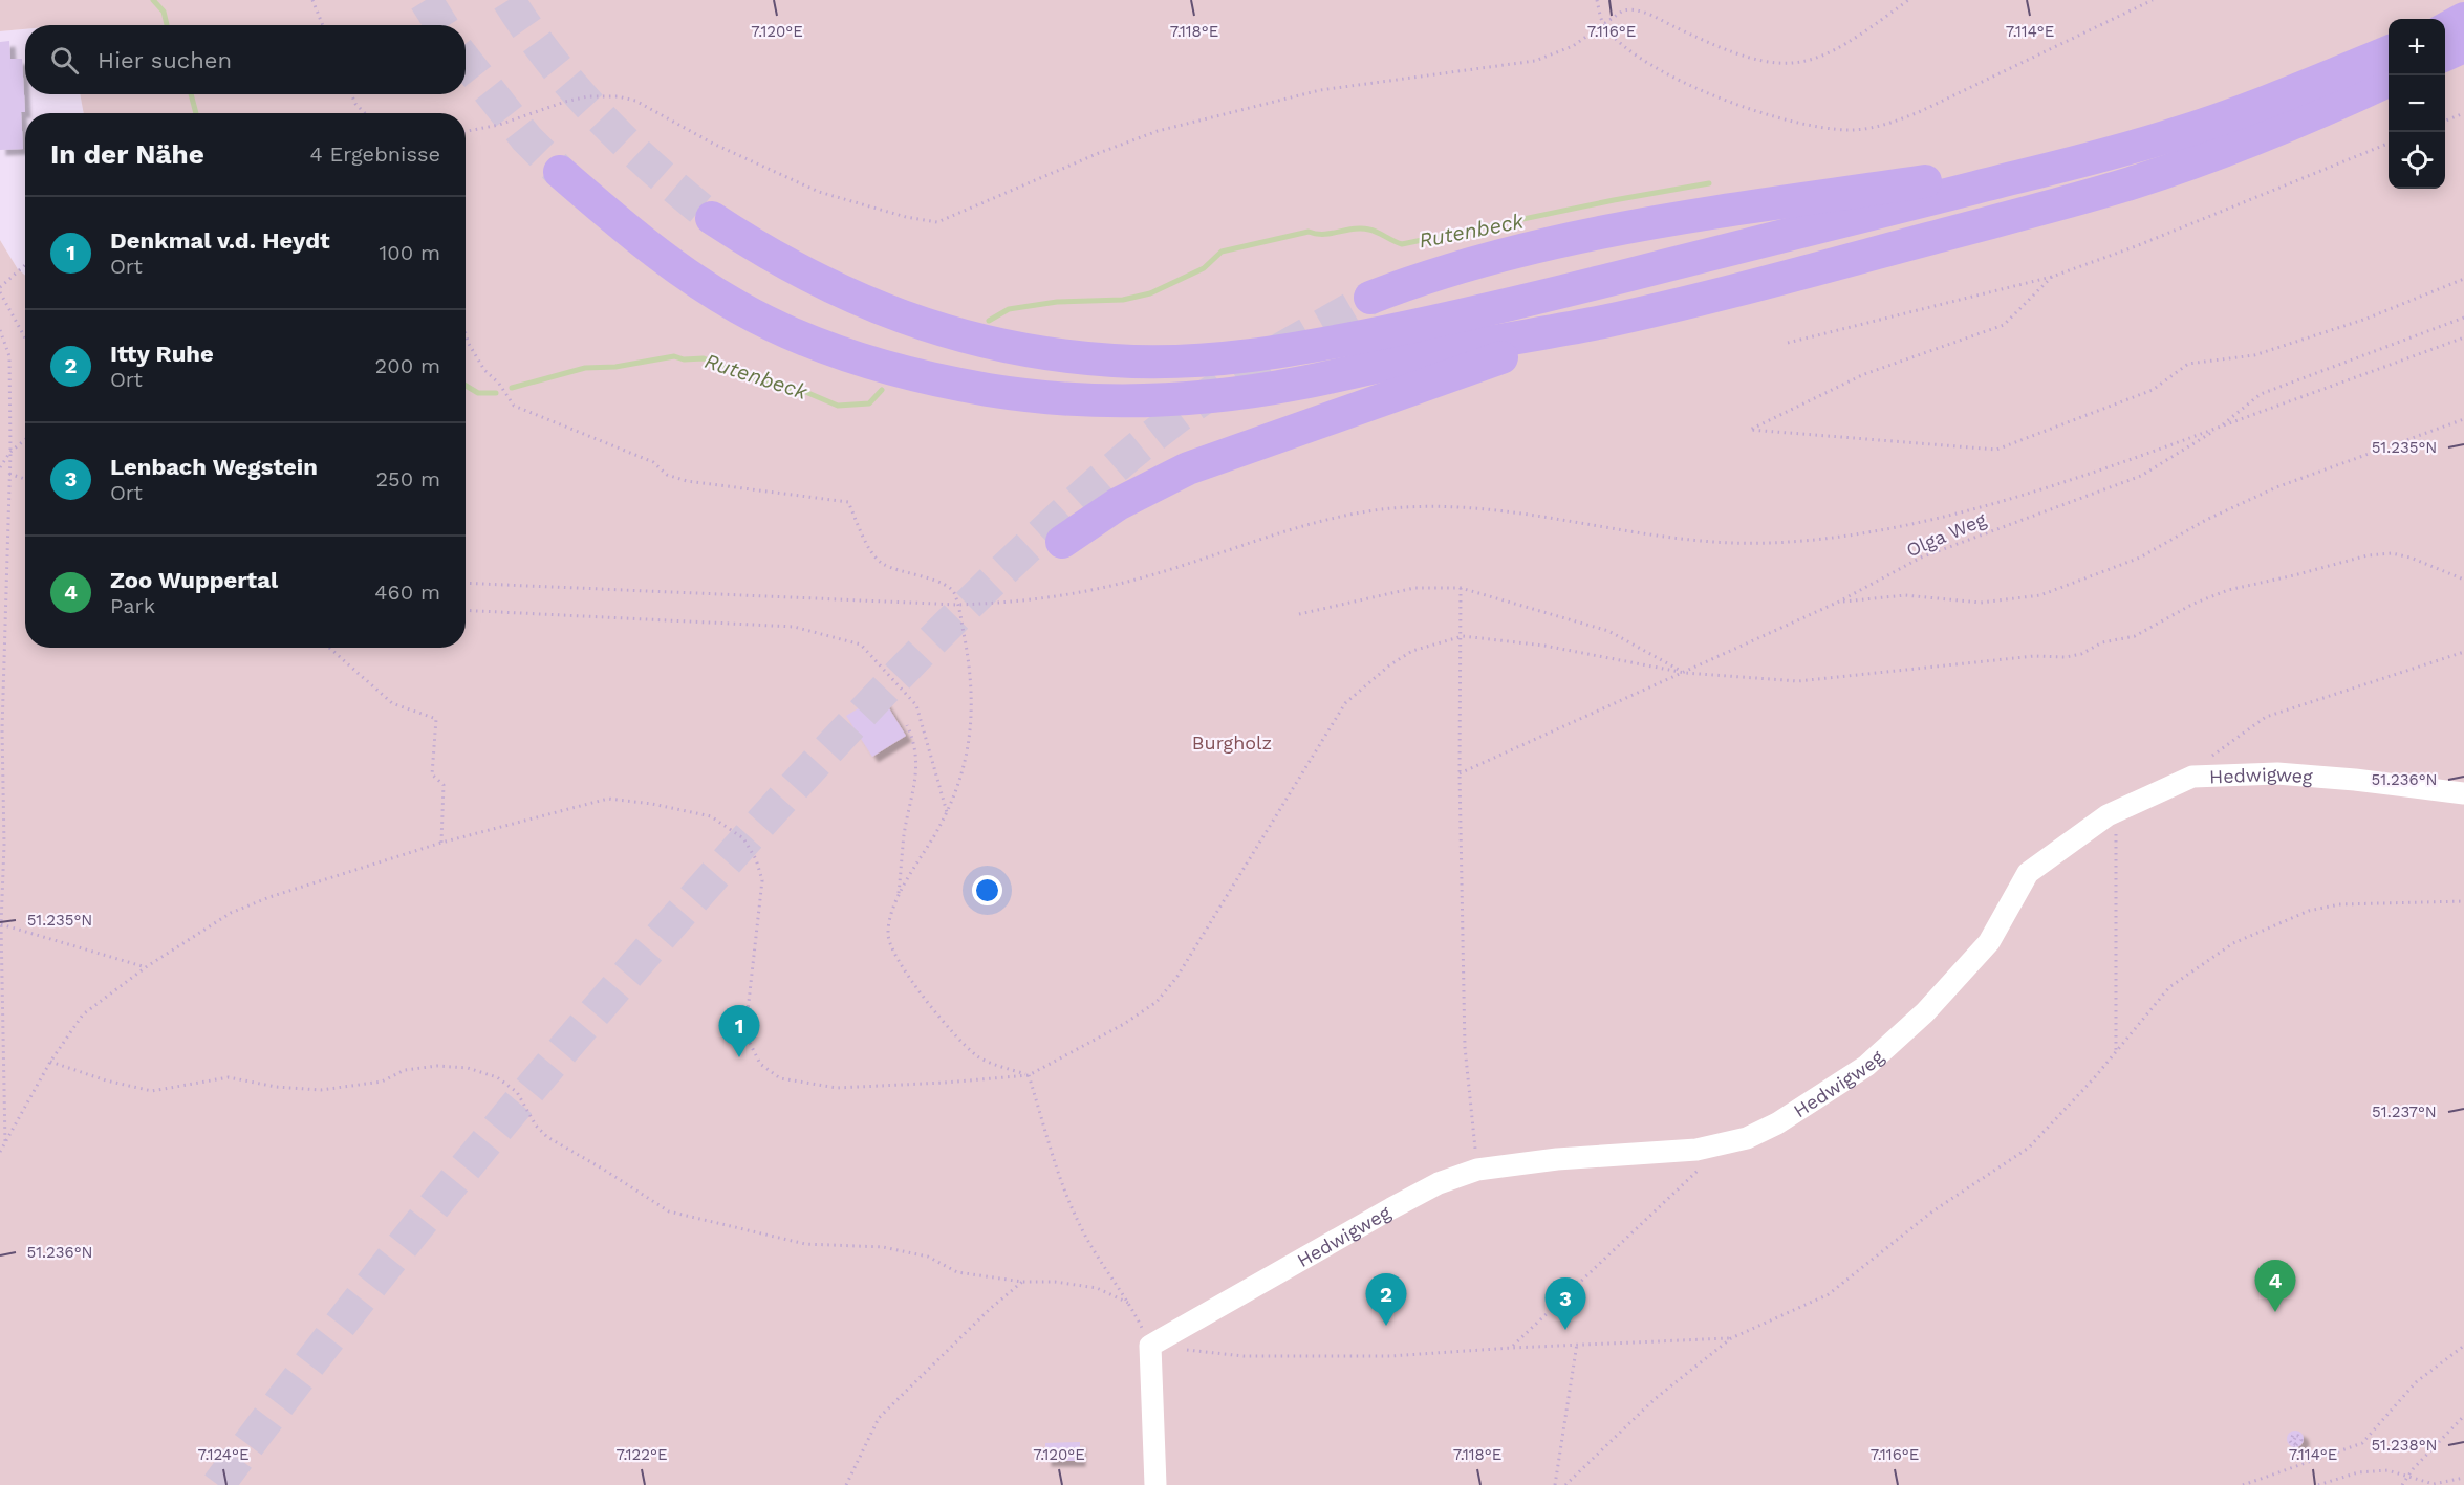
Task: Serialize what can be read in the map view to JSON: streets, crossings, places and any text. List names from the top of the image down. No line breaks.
{"streets":{"street":["Hedwigweg"],"path":["Olga Weg"]},"water":["Rutenbeck"],"parks":["Burgholz"],"page":{"map_buttons":["+","−"],"search":"Hier suchen","heading":["In der Nähe","4 Ergebnisse"],"list":[{"mark":"1","name":"Denkmal v.d. Heydt","note":"Ort","value":"100 m"},{"mark":"2","name":"Itty Ruhe","note":"Ort","value":"200 m"},{"mark":"3","name":"Lenbach Wegstein","note":"Ort","value":"250 m"},{"mark":"4","name":"Zoo Wuppertal","note":"Park","value":"460 m"}],"pins":["1","4","2","3"]},"coordinates":["7.120°E","7.118°E","7.116°E","7.114°E","51.235°N","51.236°N","51.237°N","51.238°N","7.124°E","7.122°E"]}
